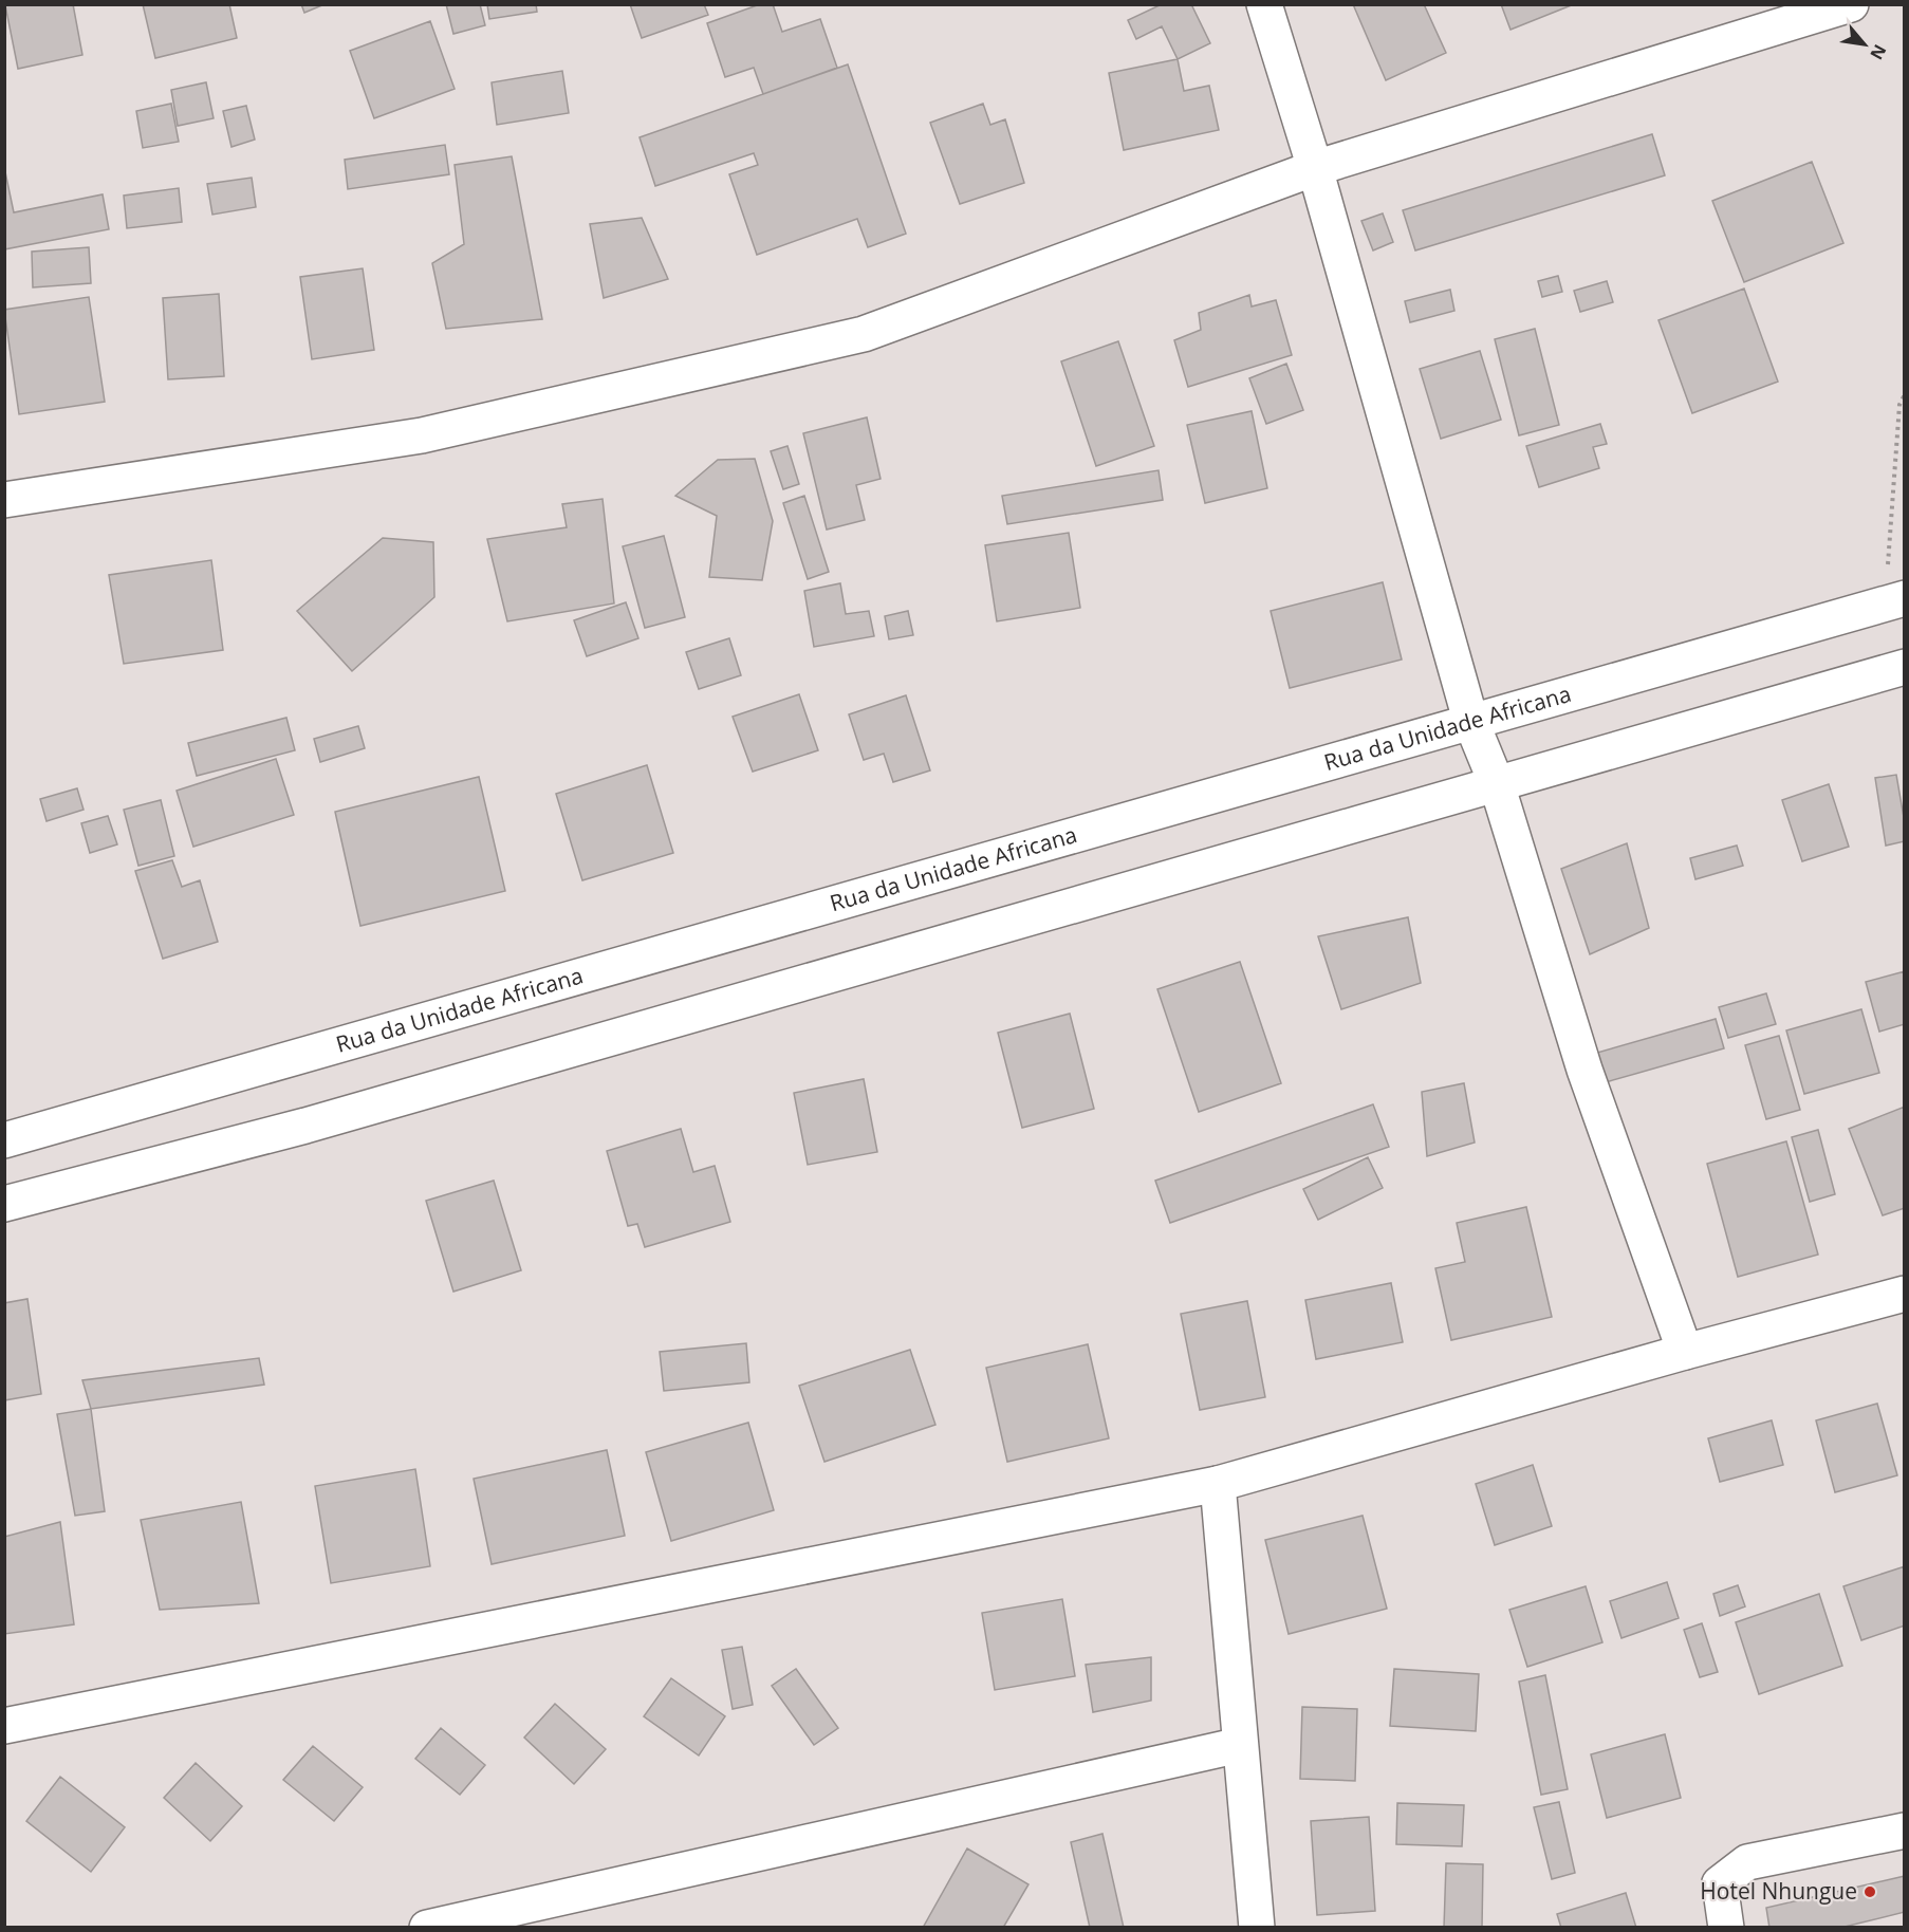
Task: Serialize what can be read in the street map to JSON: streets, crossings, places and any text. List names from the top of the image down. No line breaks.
{"streets":{"street":["Rua da Unidade Africana"]},"places":["Hotel Nhungue"],"north":"bottom right"}
